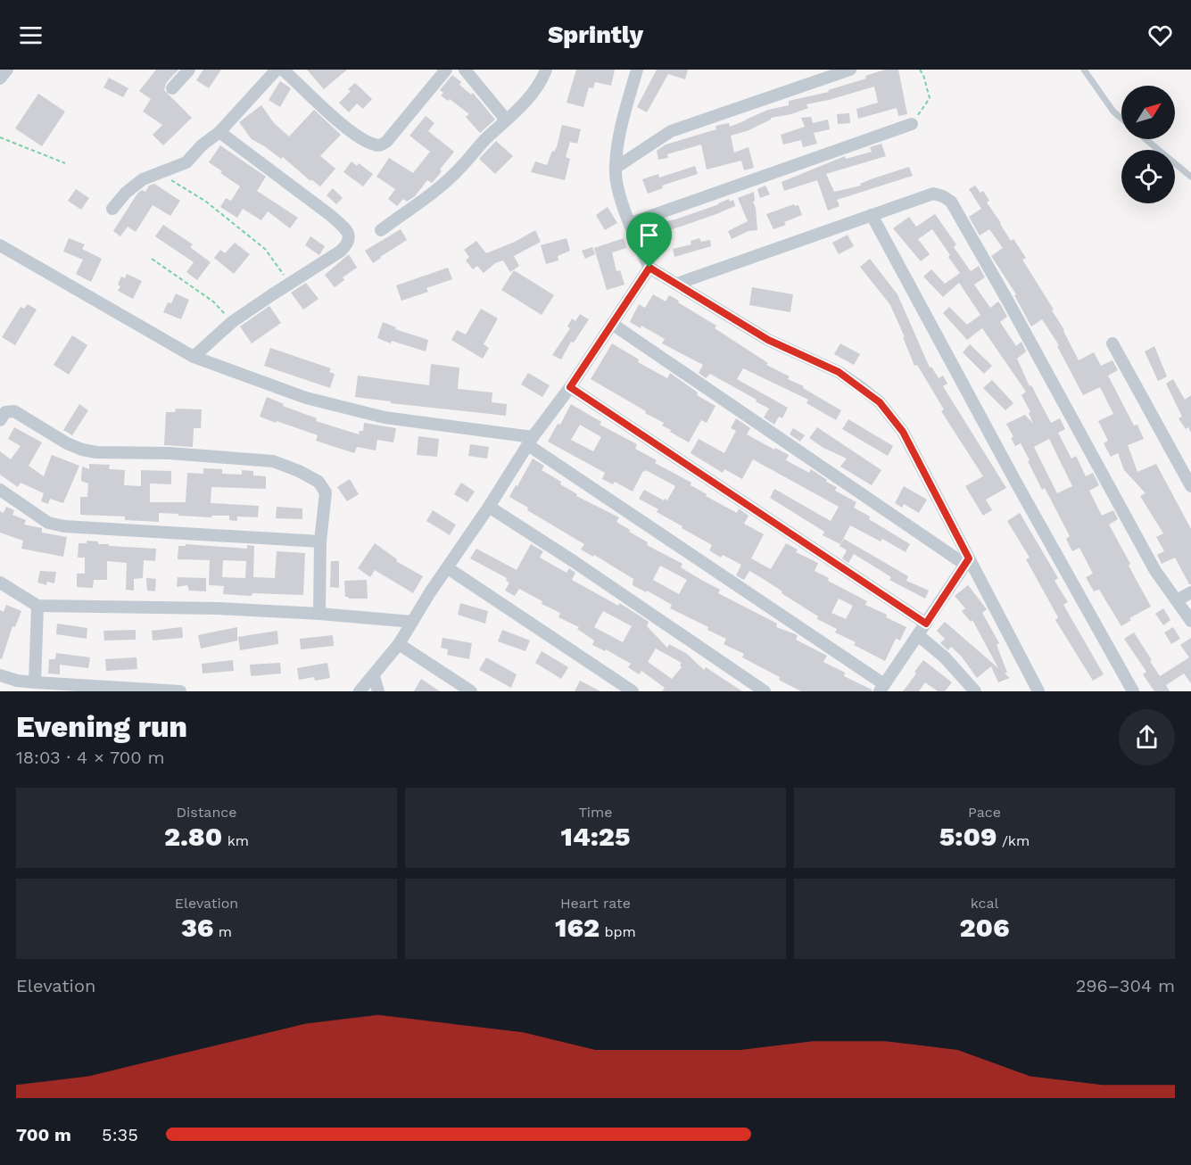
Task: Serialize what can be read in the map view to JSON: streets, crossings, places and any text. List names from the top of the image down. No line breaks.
{"north":"top right","page":{"header":"Sprintly","heading":["Evening run","18:03 · 4 × 700 m"],"stats":[["Distance","2.80 km"],["Time","14:25"],["Pace","5:09 /km"],["Elevation","36 m"],["Heart rate","162 bpm"],["kcal","206"]],"chart":["Elevation","296–304 m"],"list":[{"name":"700 m","note":"5:35"}]}}
